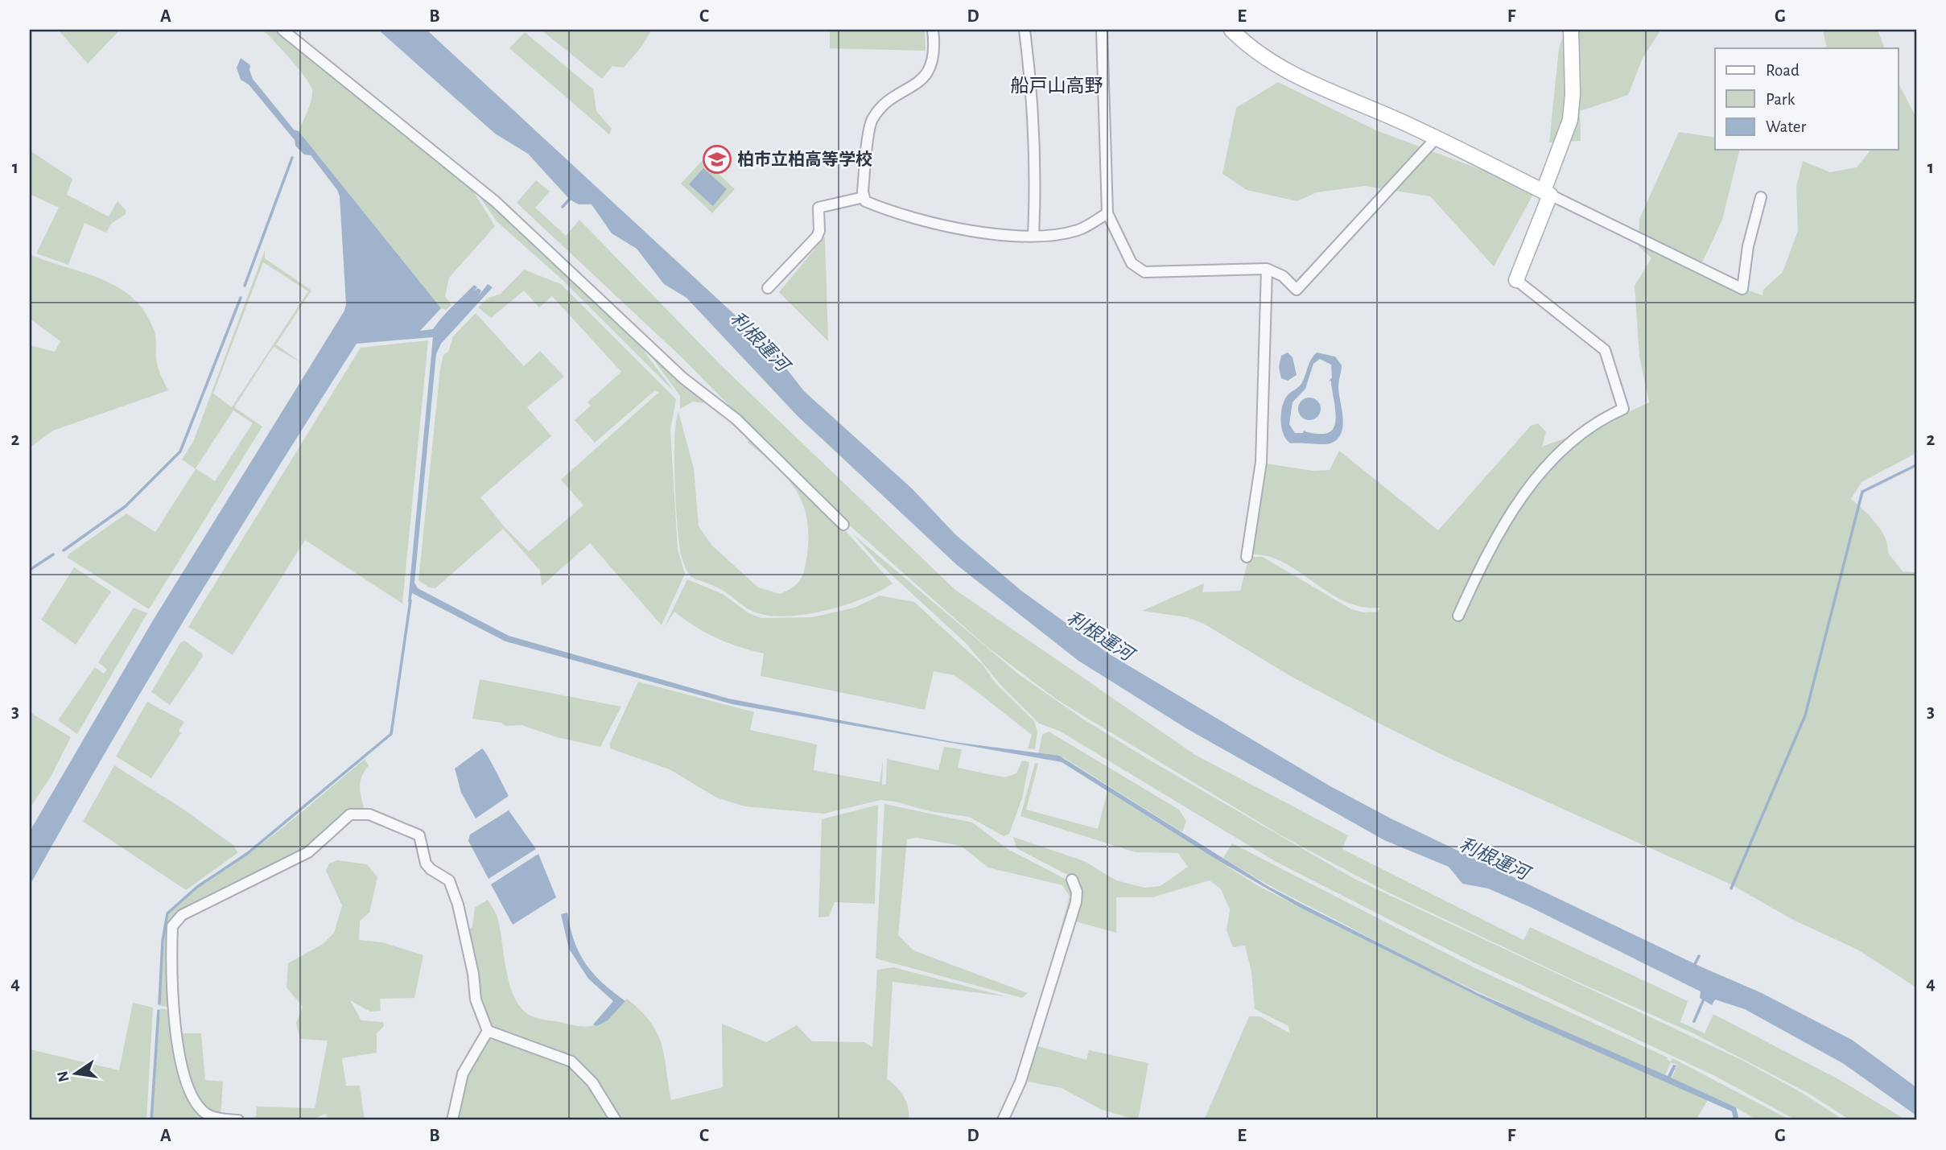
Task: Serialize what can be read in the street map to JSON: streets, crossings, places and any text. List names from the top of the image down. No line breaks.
{"districts":["船戸山高野"],"water":["利根運河"],"places":{"school or university":["柏市立柏高等学校"]},"legend":["Road","Park","Water"],"north":"left","grid":{"columns":["A","B","C","D","E","F","G"],"rows":["1","2","3","4"]}}
